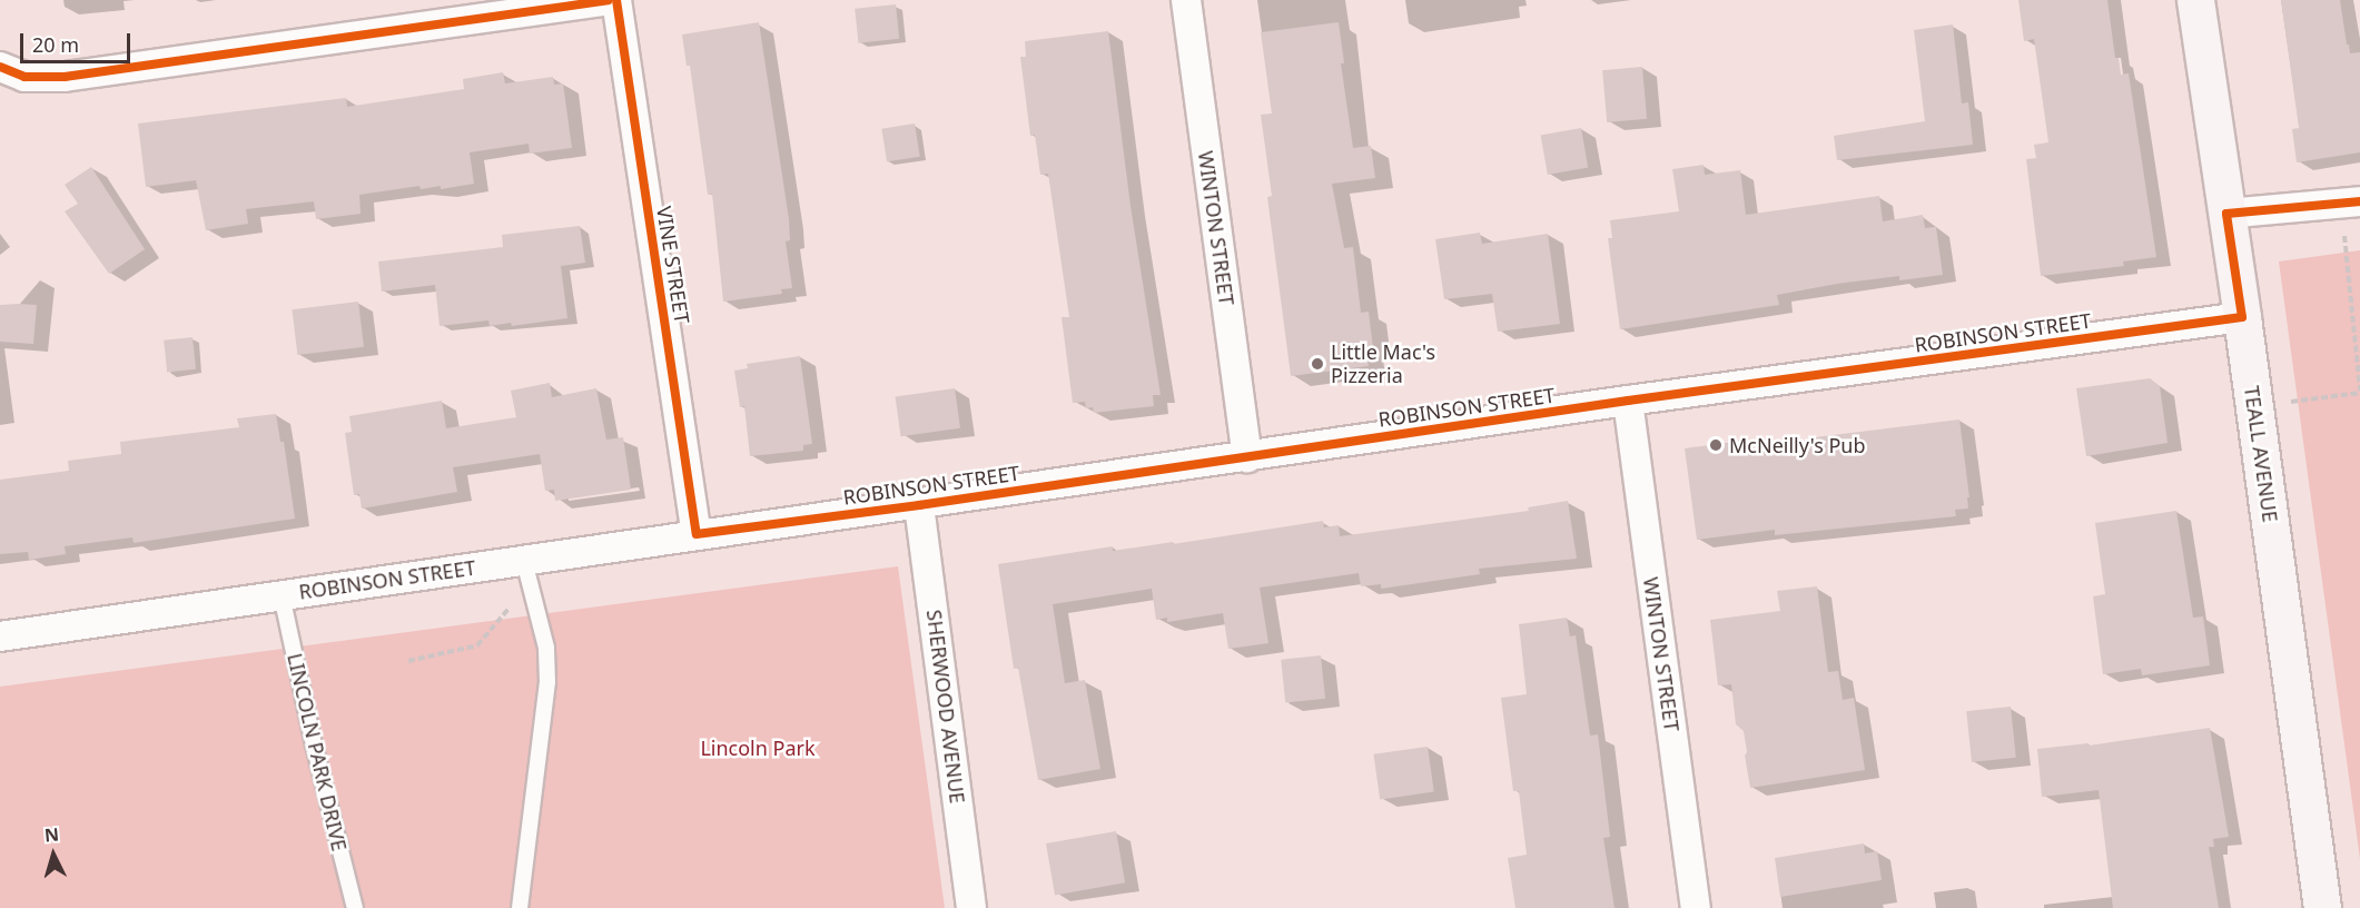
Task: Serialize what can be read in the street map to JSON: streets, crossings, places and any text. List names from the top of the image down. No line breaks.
{"streets":{"street":["WINTON STREET","VINE STREET","ROBINSON STREET","TEALL AVENUE","SHERWOOD AVENUE"],"lane":["LINCOLN PARK DRIVE"]},"crossings":[["WINTON STREET","ROBINSON STREET"],["VINE STREET","ROBINSON STREET"],["ROBINSON STREET","TEALL AVENUE"],["ROBINSON STREET","SHERWOOD AVENUE"],["ROBINSON STREET","LINCOLN PARK DRIVE"]],"parks":["Lincoln Park"],"places":["Little Mac's Pizzeria","McNeilly's Pub"],"scale_bar":"20 m","north":"top"}
